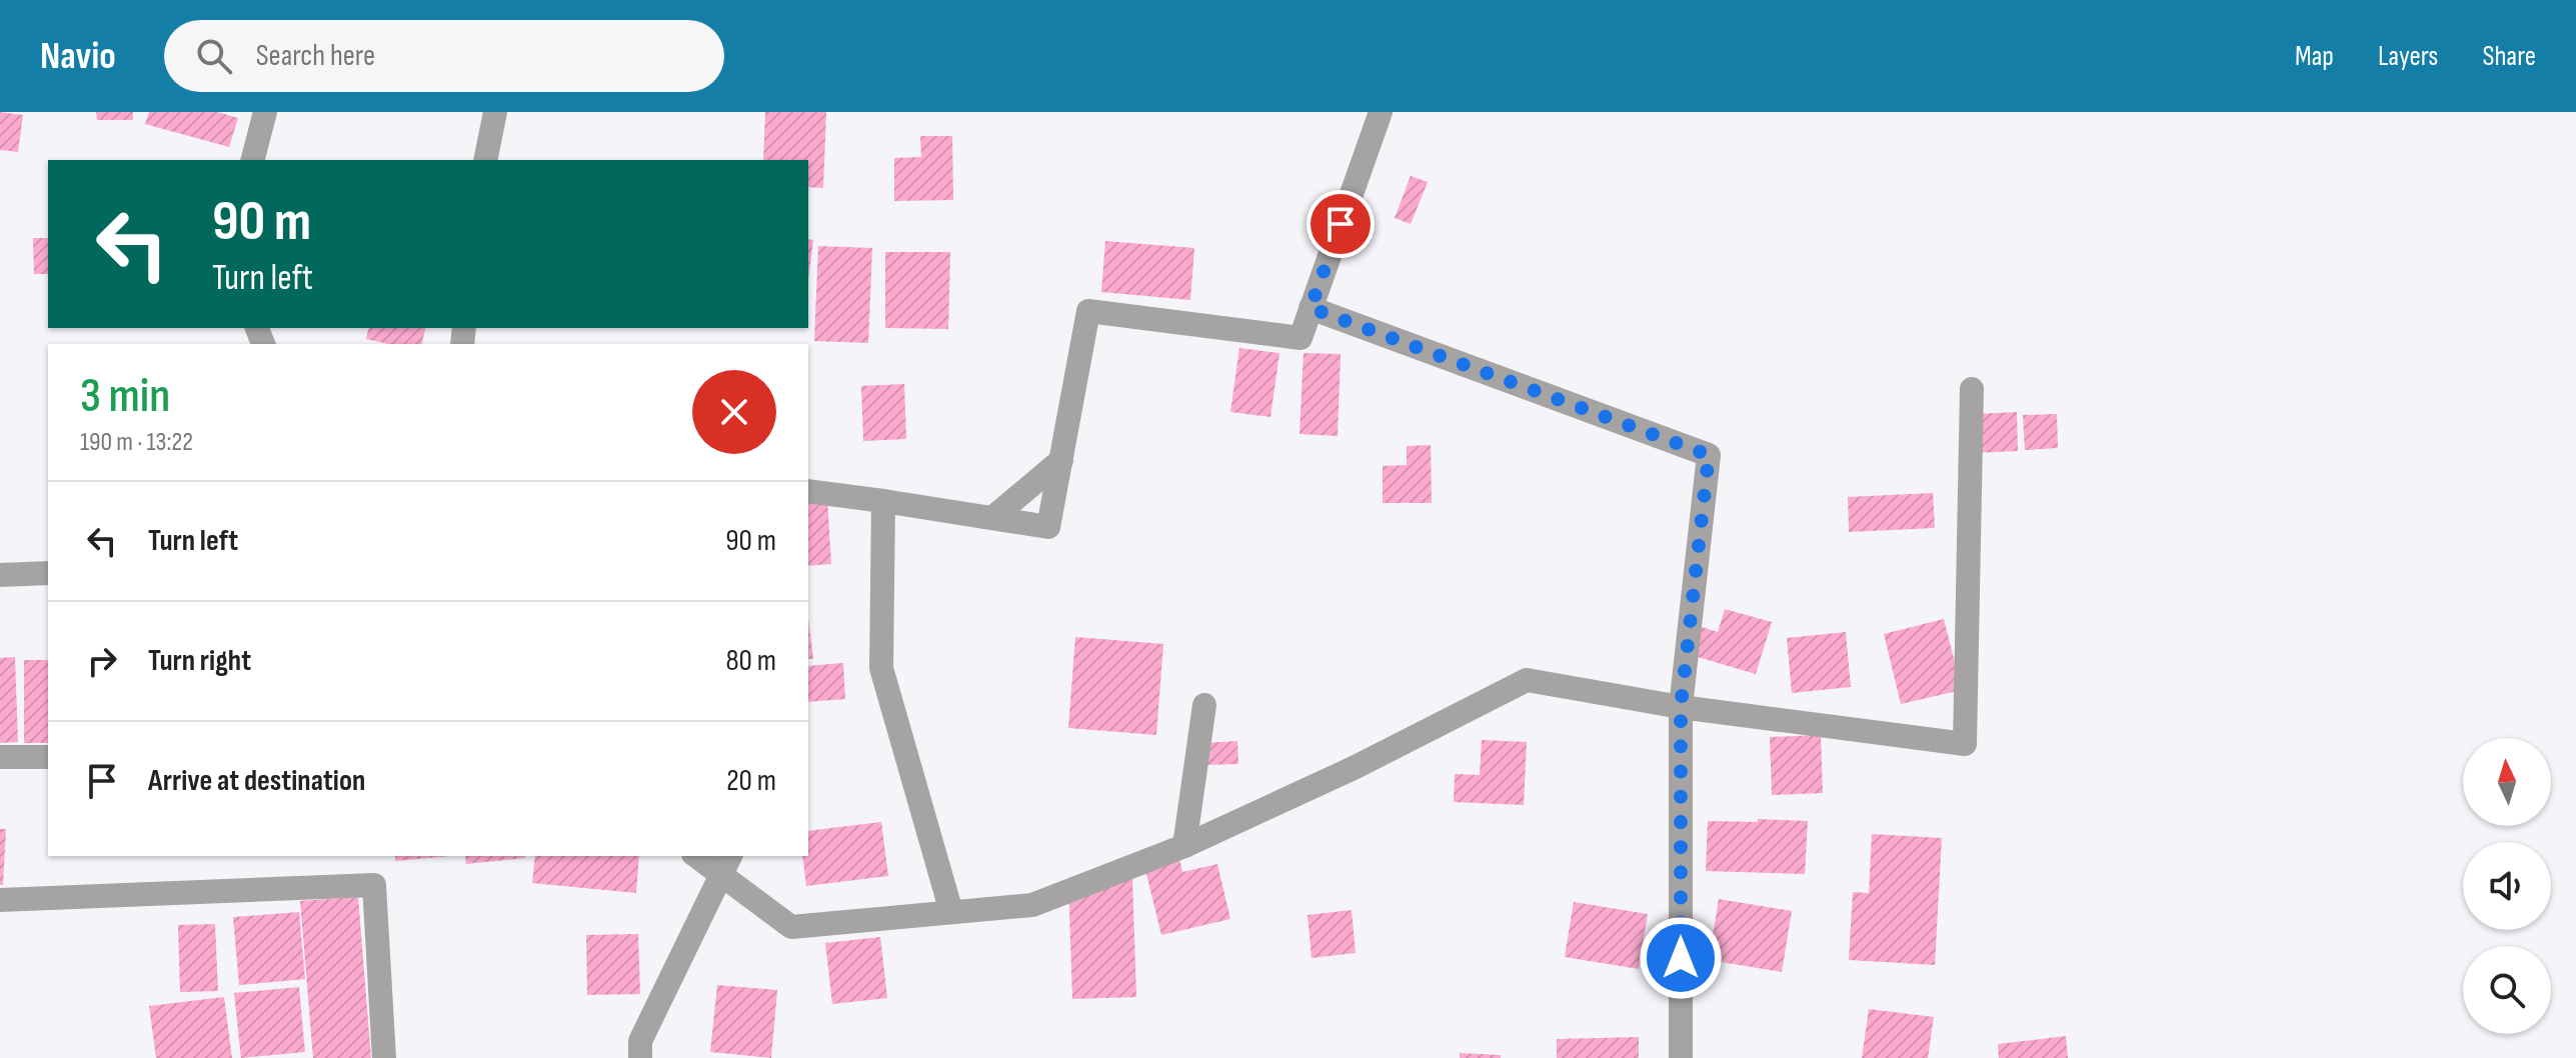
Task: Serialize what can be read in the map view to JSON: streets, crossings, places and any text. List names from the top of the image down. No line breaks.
{"north":"top","page":{"header":"Navio","search":"Search here","nav":["Map","Layers","Share"],"turn":["90 m","Turn left"],"heading":["3 min","190 m · 13:22"],"list":[{"name":"Turn left","value":"90 m"},{"name":"Turn right","value":"80 m"},{"name":"Arrive at destination","value":"20 m"}]}}
